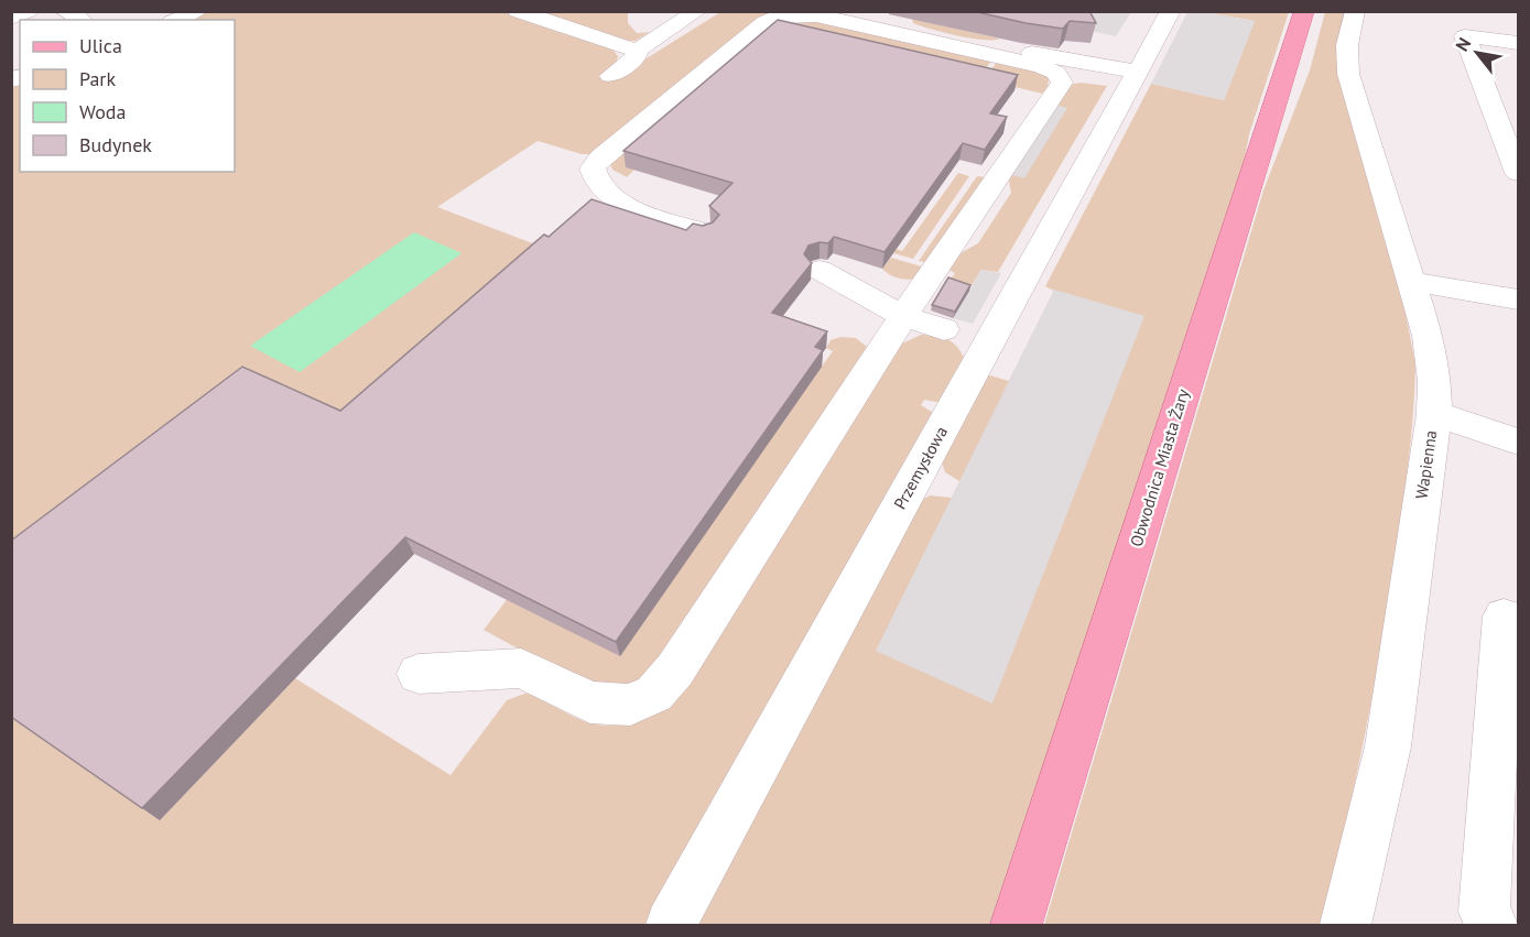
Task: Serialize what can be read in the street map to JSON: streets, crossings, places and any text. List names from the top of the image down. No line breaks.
{"streets":{"main road":["Obwodnica Miasta Żary"],"street":["Wapienna","Przemysłowa"]},"legend":["Ulica","Park","Woda","Budynek"],"north":"top left"}
